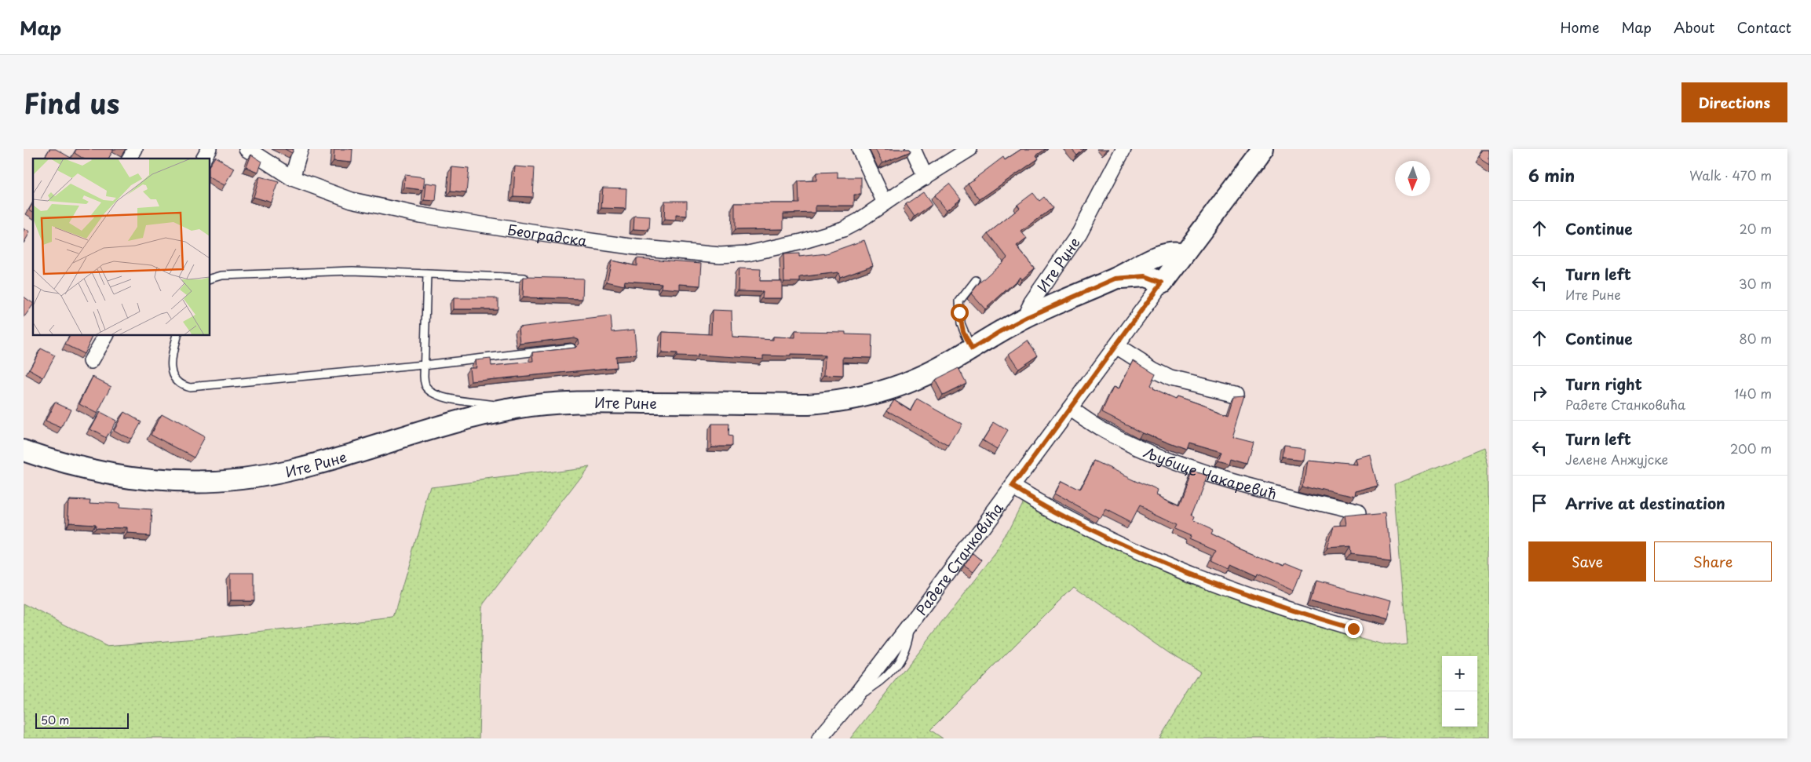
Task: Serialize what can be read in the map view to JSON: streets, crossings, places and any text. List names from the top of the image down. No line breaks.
{"streets":{"street":["Београдска","Ите Рине","Љубице Чакаревић","Радете Станковића"]},"crossings":[["Љубице Чакаревић","Радете Станковића"]],"scale_bar":"50 m","north":"bottom","page":{"header":"Map","nav":["Home","Map","About","Contact"],"title":"Find us","buttons":["Directions",["Save","Share"]],"heading":["6 min","Walk · 470 m"],"list":[["Continue","20 m"],["Turn left","Ите Рине","30 m"],["Continue","80 m"],["Turn right","Радете Станковића","140 m"],["Turn left","Јелене Анжујске","200 m"],"Arrive at destination"],"map_buttons":["+","−"],"scale":"50 m"}}
